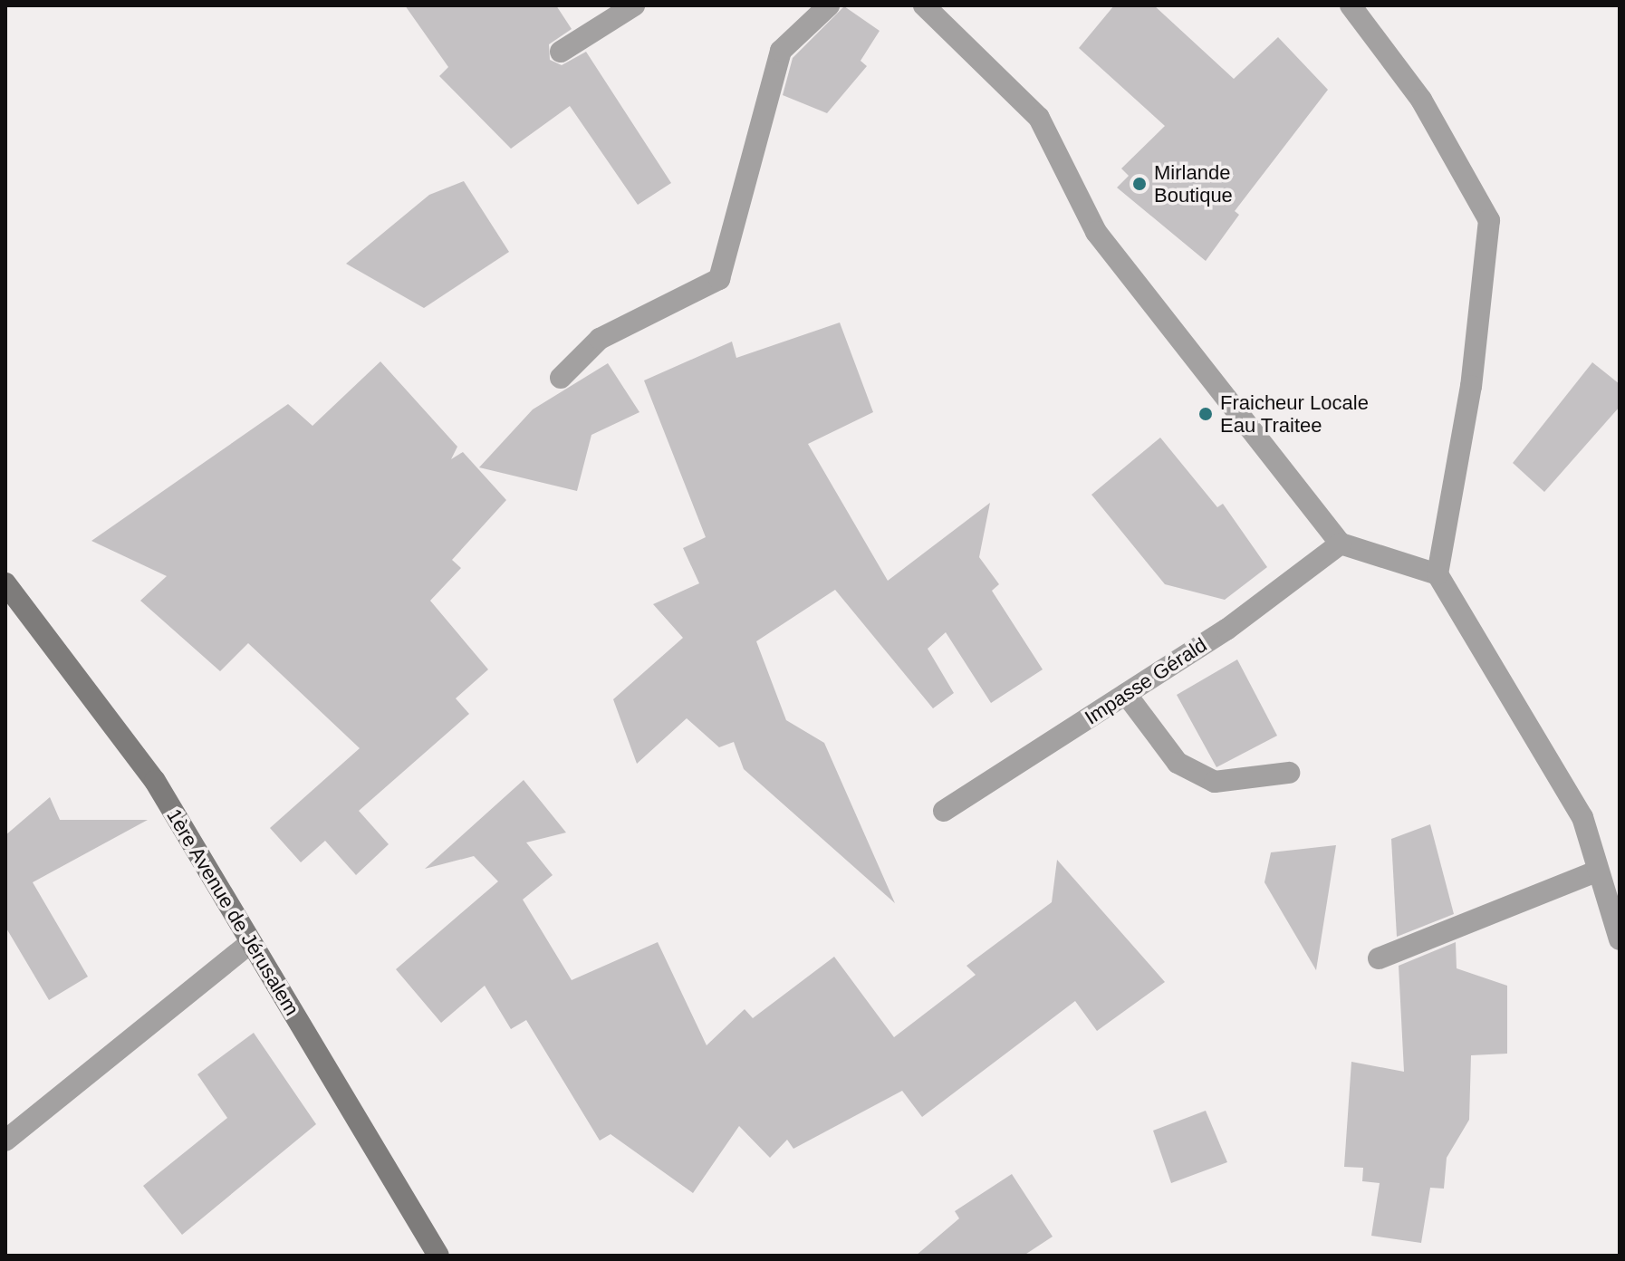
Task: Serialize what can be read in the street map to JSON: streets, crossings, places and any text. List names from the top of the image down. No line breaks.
{"streets":{"street":["Impasse Gérald","1ère Avenue de Jérusalem"]},"places":["Mirlande Boutique","Fraicheur Locale Eau Traitee"]}
